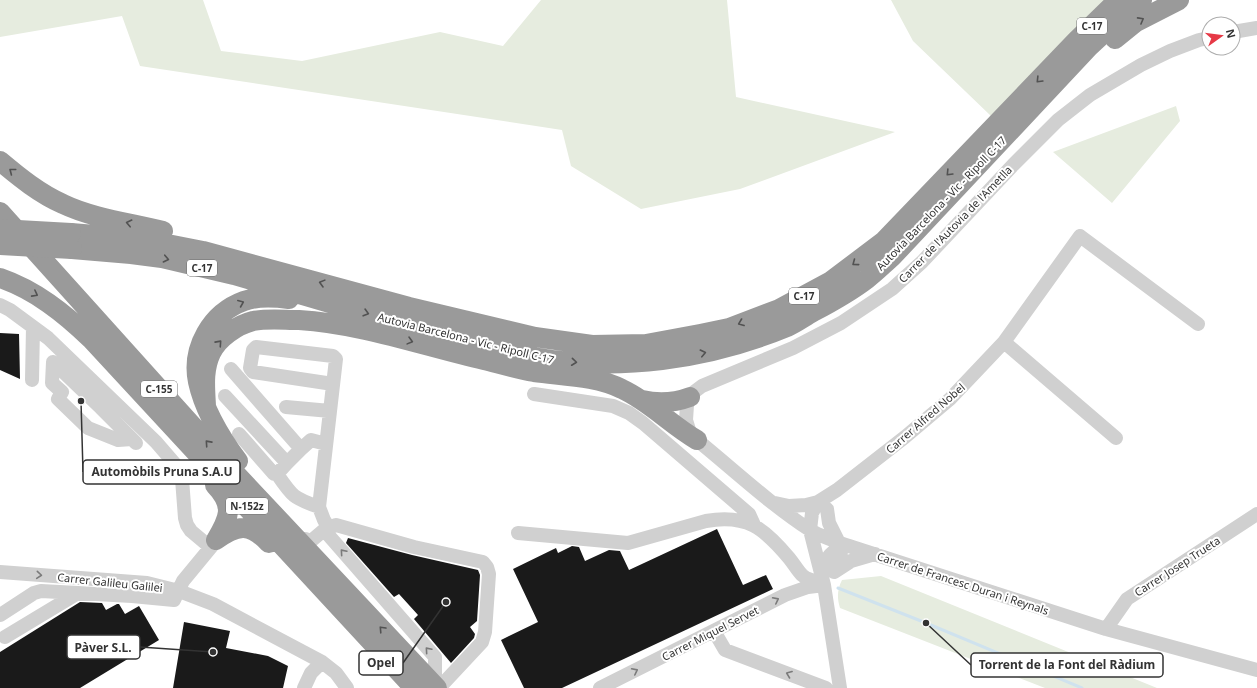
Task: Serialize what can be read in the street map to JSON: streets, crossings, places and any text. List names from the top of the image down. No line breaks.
{"streets":{"highway":["C-17","Autovia Barcelona - Vic - Ripoll C-17","C-155","N-152z"],"street":["Carrer de l'Autovia de l'Ametlla","Carrer Alfred Nobel","Carrer Josep Trueta","Carrer Galileu Galilei","Carrer de Francesc Duran i Reynals","Carrer Miquel Servet"]},"crossings":[["Carrer Alfred Nobel","Carrer de Francesc Duran i Reynals"],["Carrer Josep Trueta","Carrer de Francesc Duran i Reynals"]],"one_way":["Carrer Miquel Servet"],"places":["Automòbils Pruna S.A.U","Opel","Torrent de la Font del Ràdium","Pàver S.L."],"north":"right"}
